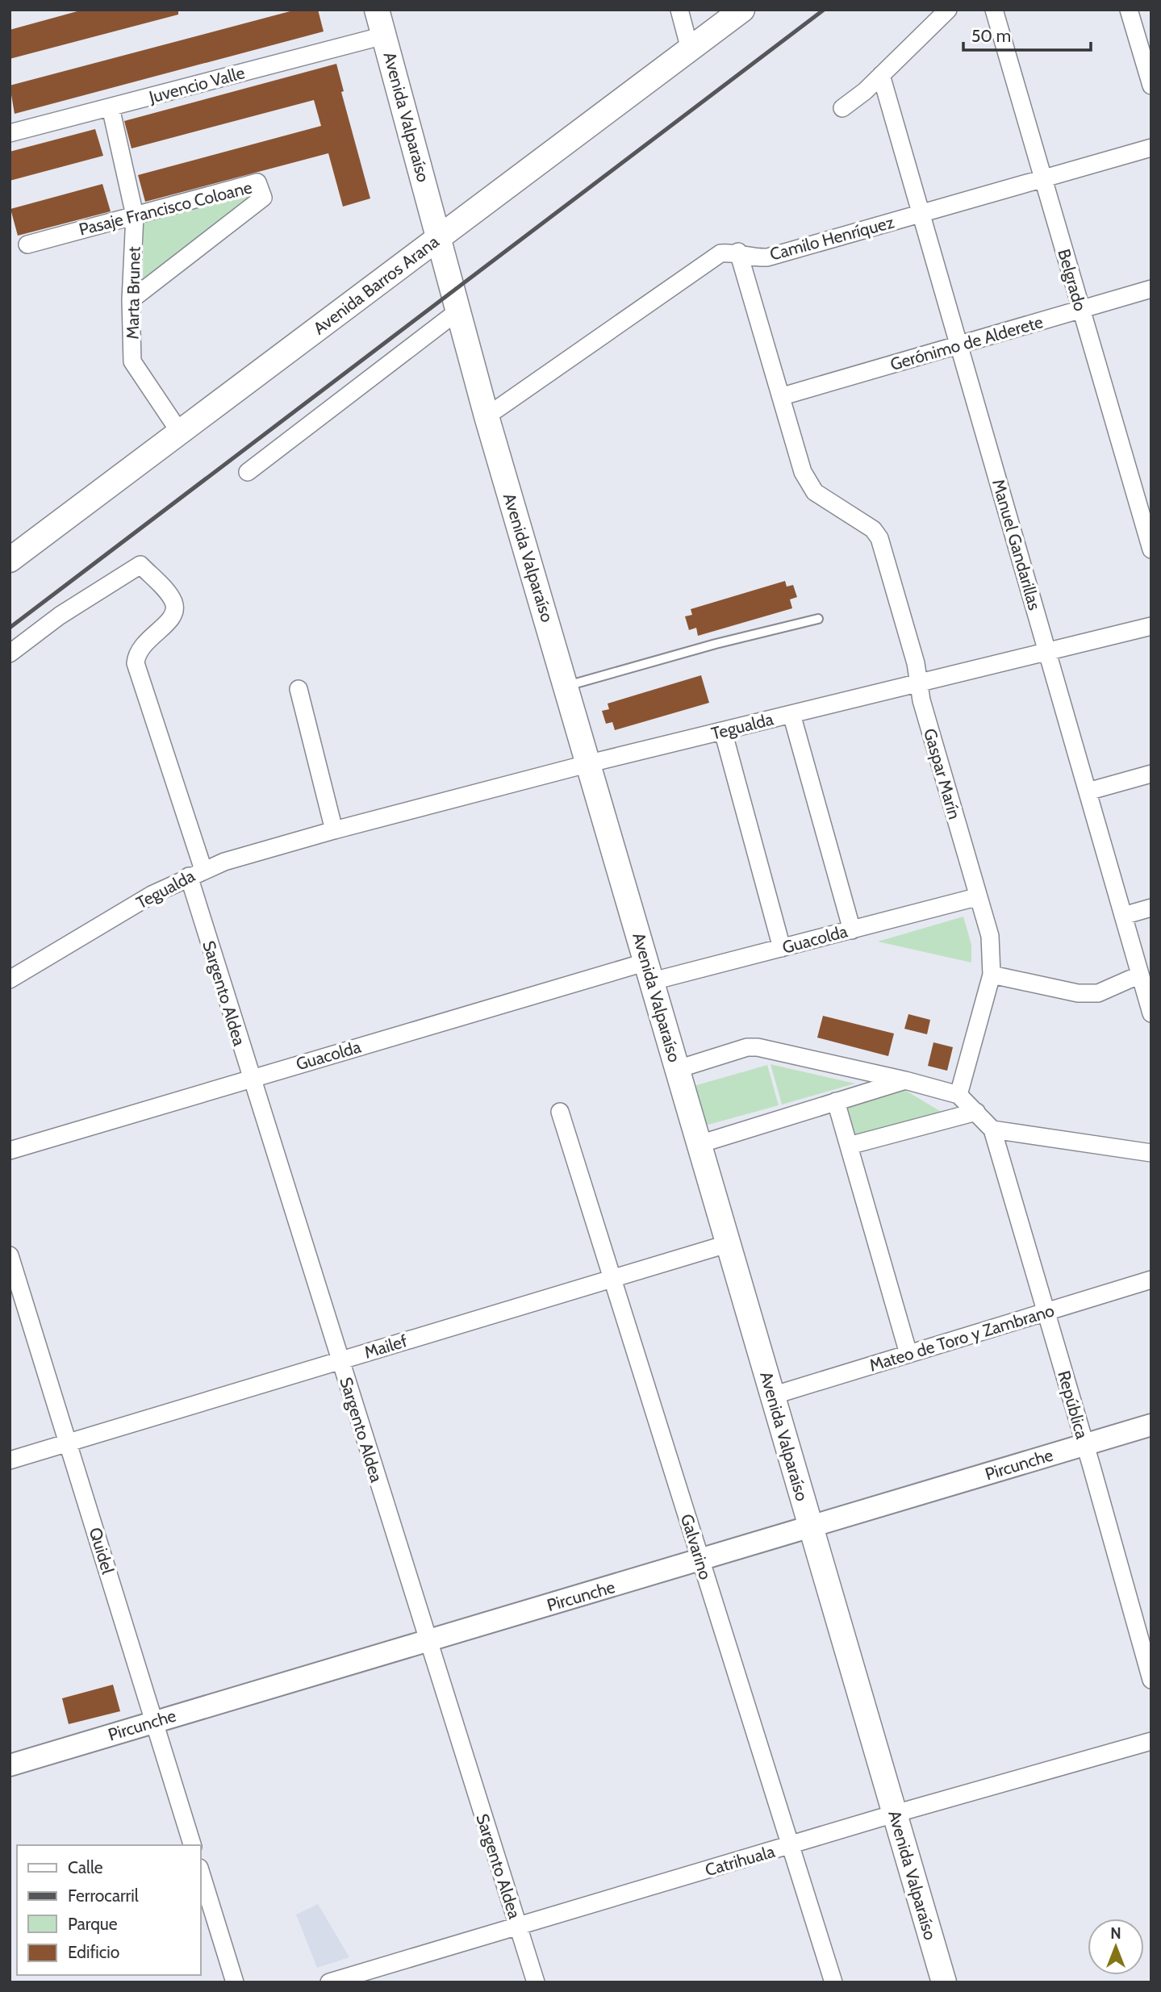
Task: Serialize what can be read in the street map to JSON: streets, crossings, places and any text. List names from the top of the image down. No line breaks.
{"streets":{"main road":["Avenida Valparaíso","Avenida Barros Arana"],"street":["Juvencio Valle","Pasaje Francisco Coloane","Camilo Henríquez","Belgrado","Marta Brunet","Gerónimo de Alderete","Manuel Gandarillas","Tegualda","Gaspar Marín","Guacolda","Sargento Aldea","Mateo de Toro y Zambrano","Mailef","República","Pircunche","Galvarino","Quidel","Catrihuala"]},"crossings":[["Juvencio Valle","Avenida Valparaíso"],["Juvencio Valle","Marta Brunet"],["Avenida Valparaíso","Camilo Henríquez"],["Avenida Valparaíso","Avenida Barros Arana"],["Avenida Valparaíso","Tegualda"],["Avenida Valparaíso","Guacolda"],["Avenida Valparaíso","Mateo de Toro y Zambrano"],["Avenida Valparaíso","Mailef"],["Avenida Valparaíso","Pircunche"],["Avenida Valparaíso","Catrihuala"],["Pasaje Francisco Coloane","Marta Brunet"],["Camilo Henríquez","Belgrado"],["Camilo Henríquez","Manuel Gandarillas"],["Belgrado","Gerónimo de Alderete"],["Avenida Barros Arana","Marta Brunet"],["Gerónimo de Alderete","Manuel Gandarillas"],["Gerónimo de Alderete","Gaspar Marín"],["Manuel Gandarillas","Tegualda"],["Tegualda","Gaspar Marín"],["Tegualda","Sargento Aldea"],["Gaspar Marín","Guacolda"],["Guacolda","Sargento Aldea"],["Sargento Aldea","Mailef"],["Sargento Aldea","Pircunche"],["Sargento Aldea","Catrihuala"],["Mateo de Toro y Zambrano","República"],["Mailef","Galvarino"],["Mailef","Quidel"],["República","Pircunche"],["Pircunche","Galvarino"],["Pircunche","Quidel"],["Galvarino","Catrihuala"]],"legend":["Calle","Ferrocarril","Parque","Edificio"],"scale_bar":"50 m","north":"top"}
